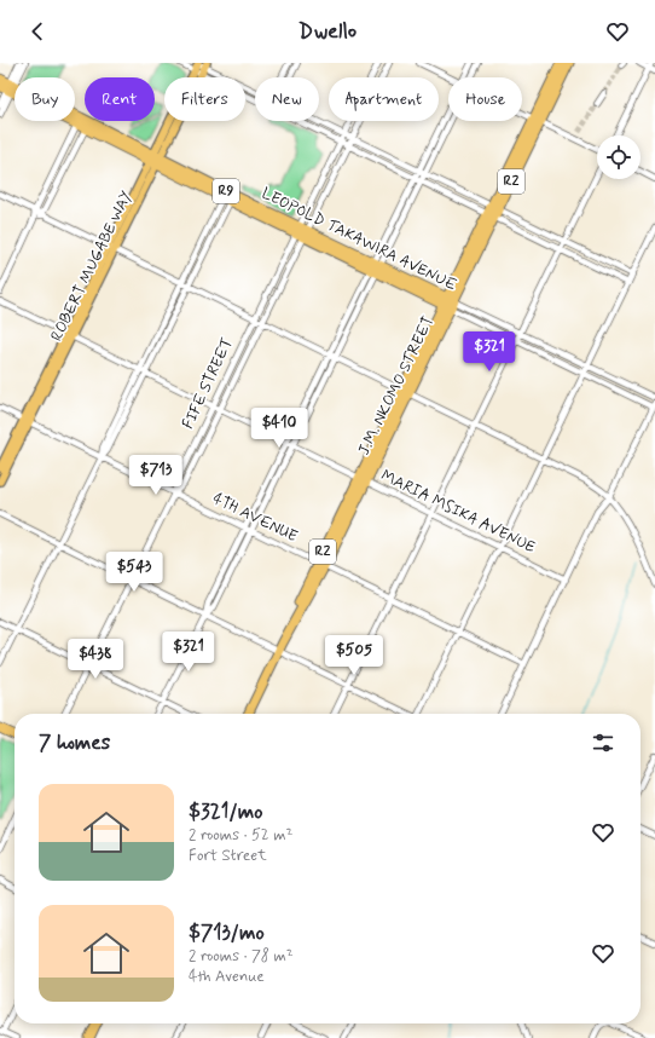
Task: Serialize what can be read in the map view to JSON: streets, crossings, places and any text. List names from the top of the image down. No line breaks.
{"streets":{"highway":["R2","R9","LEOPOLD TAKAWIRA AVENUE","J.M. NKOMO STREET"],"main road":["ROBERT MUGABE WAY"],"street":["FIFE STREET","MARIA MSIKA AVENUE","4TH AVENUE"]},"crossings":[["LEOPOLD TAKAWIRA AVENUE","ROBERT MUGABE WAY"],["LEOPOLD TAKAWIRA AVENUE","FIFE STREET"],["LEOPOLD TAKAWIRA AVENUE","J.M. NKOMO STREET"],["ROBERT MUGABE WAY","MARIA MSIKA AVENUE"],["ROBERT MUGABE WAY","4TH AVENUE"],["FIFE STREET","MARIA MSIKA AVENUE"],["FIFE STREET","4TH AVENUE"],["J.M. NKOMO STREET","MARIA MSIKA AVENUE"],["J.M. NKOMO STREET","4TH AVENUE"]],"page":{"header":"Dwello","chip":["Buy","Rent","Filters","New","Apartment","House"],"price":["$321","$410","$713","$543","$321","$505","$438"],"heading":"7 homes","list":[{"name":"$321/mo","note":"2 rooms · 52 m² · Fort Street"},{"name":"$713/mo","note":"2 rooms · 78 m² · 4th Avenue"}]}}
